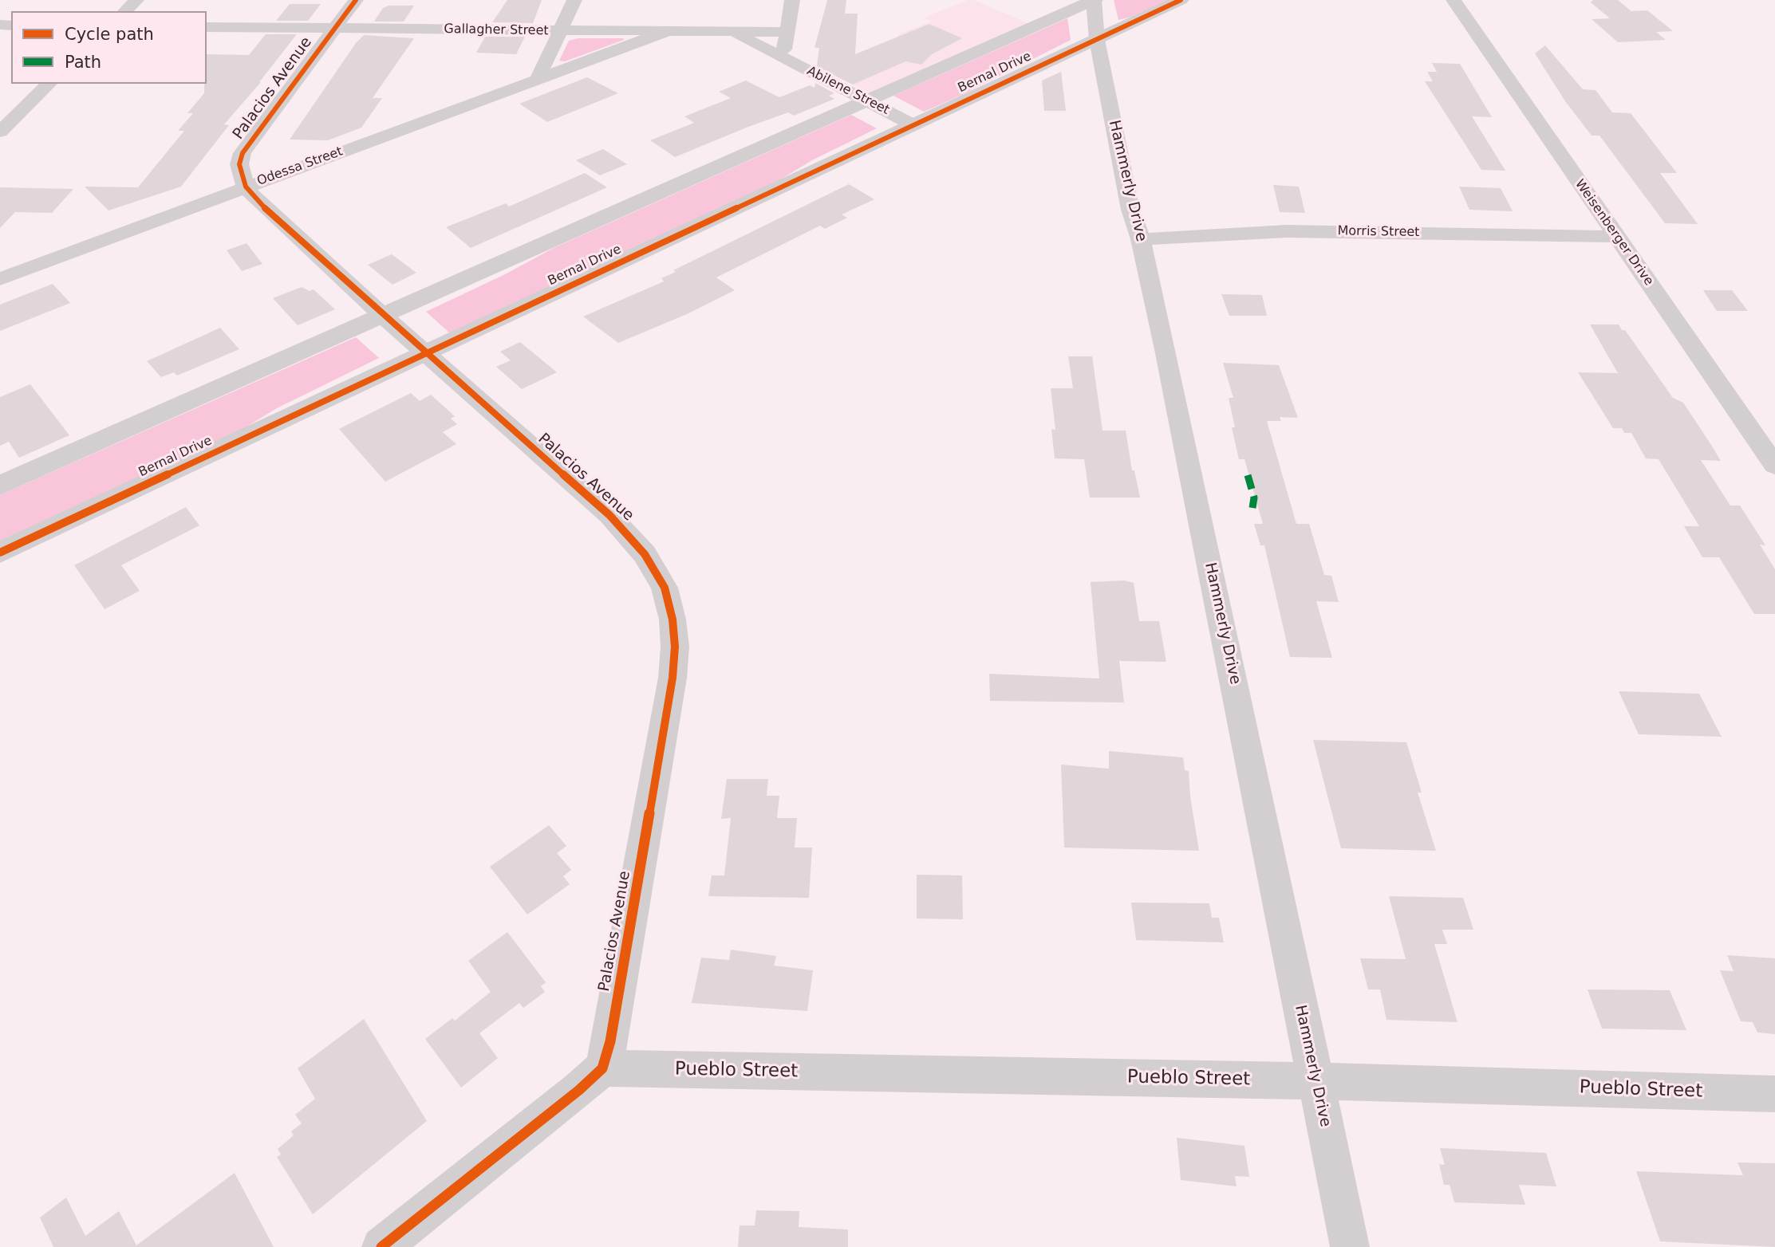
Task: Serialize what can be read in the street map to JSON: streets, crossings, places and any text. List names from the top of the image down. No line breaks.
{"streets":{"street":["Gallagher Street","Bernal Drive","Palacios Avenue","Abilene Street","Odessa Street","Hammerly Drive","Morris Street","Weisenberger Drive","Pueblo Street"]},"crossings":[["Gallagher Street","Palacios Avenue"],["Gallagher Street","Abilene Street"],["Gallagher Street","Odessa Street"],["Bernal Drive","Palacios Avenue"],["Bernal Drive","Abilene Street"],["Bernal Drive","Hammerly Drive"],["Palacios Avenue","Odessa Street"],["Palacios Avenue","Pueblo Street"],["Hammerly Drive","Morris Street"],["Hammerly Drive","Pueblo Street"],["Morris Street","Weisenberger Drive"]],"legend":["Cycle path","Path"]}
